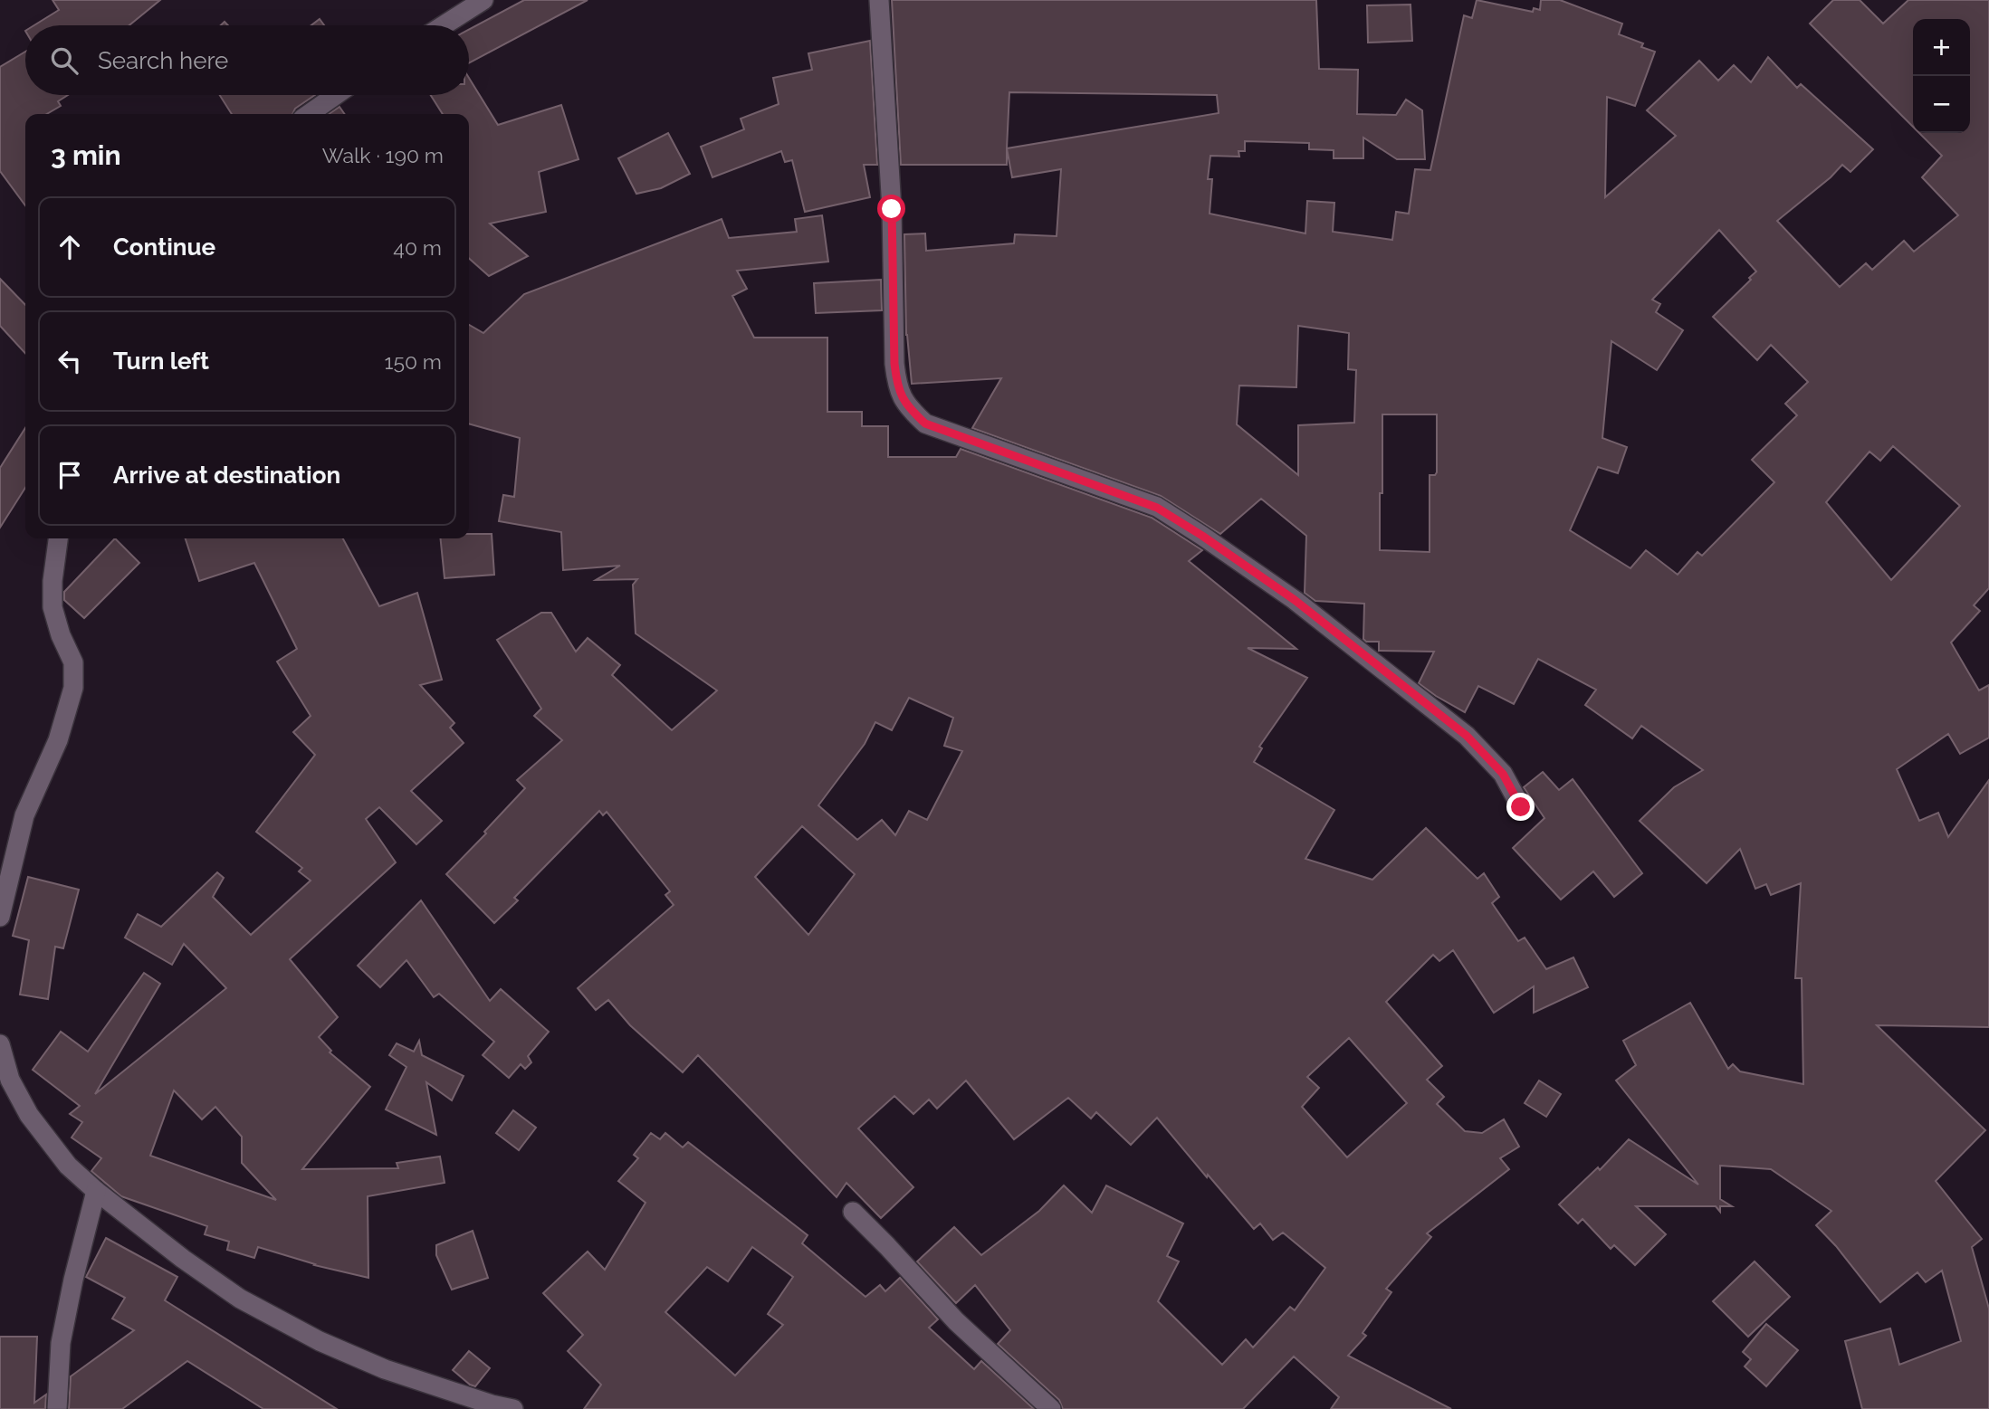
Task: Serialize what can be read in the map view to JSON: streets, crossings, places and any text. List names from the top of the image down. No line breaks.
{"page":{"map_buttons":["+","−"],"search":"Search here","heading":["3 min","Walk · 190 m"],"list":[["Continue","40 m"],["Turn left","150 m"],"Arrive at destination"]}}
